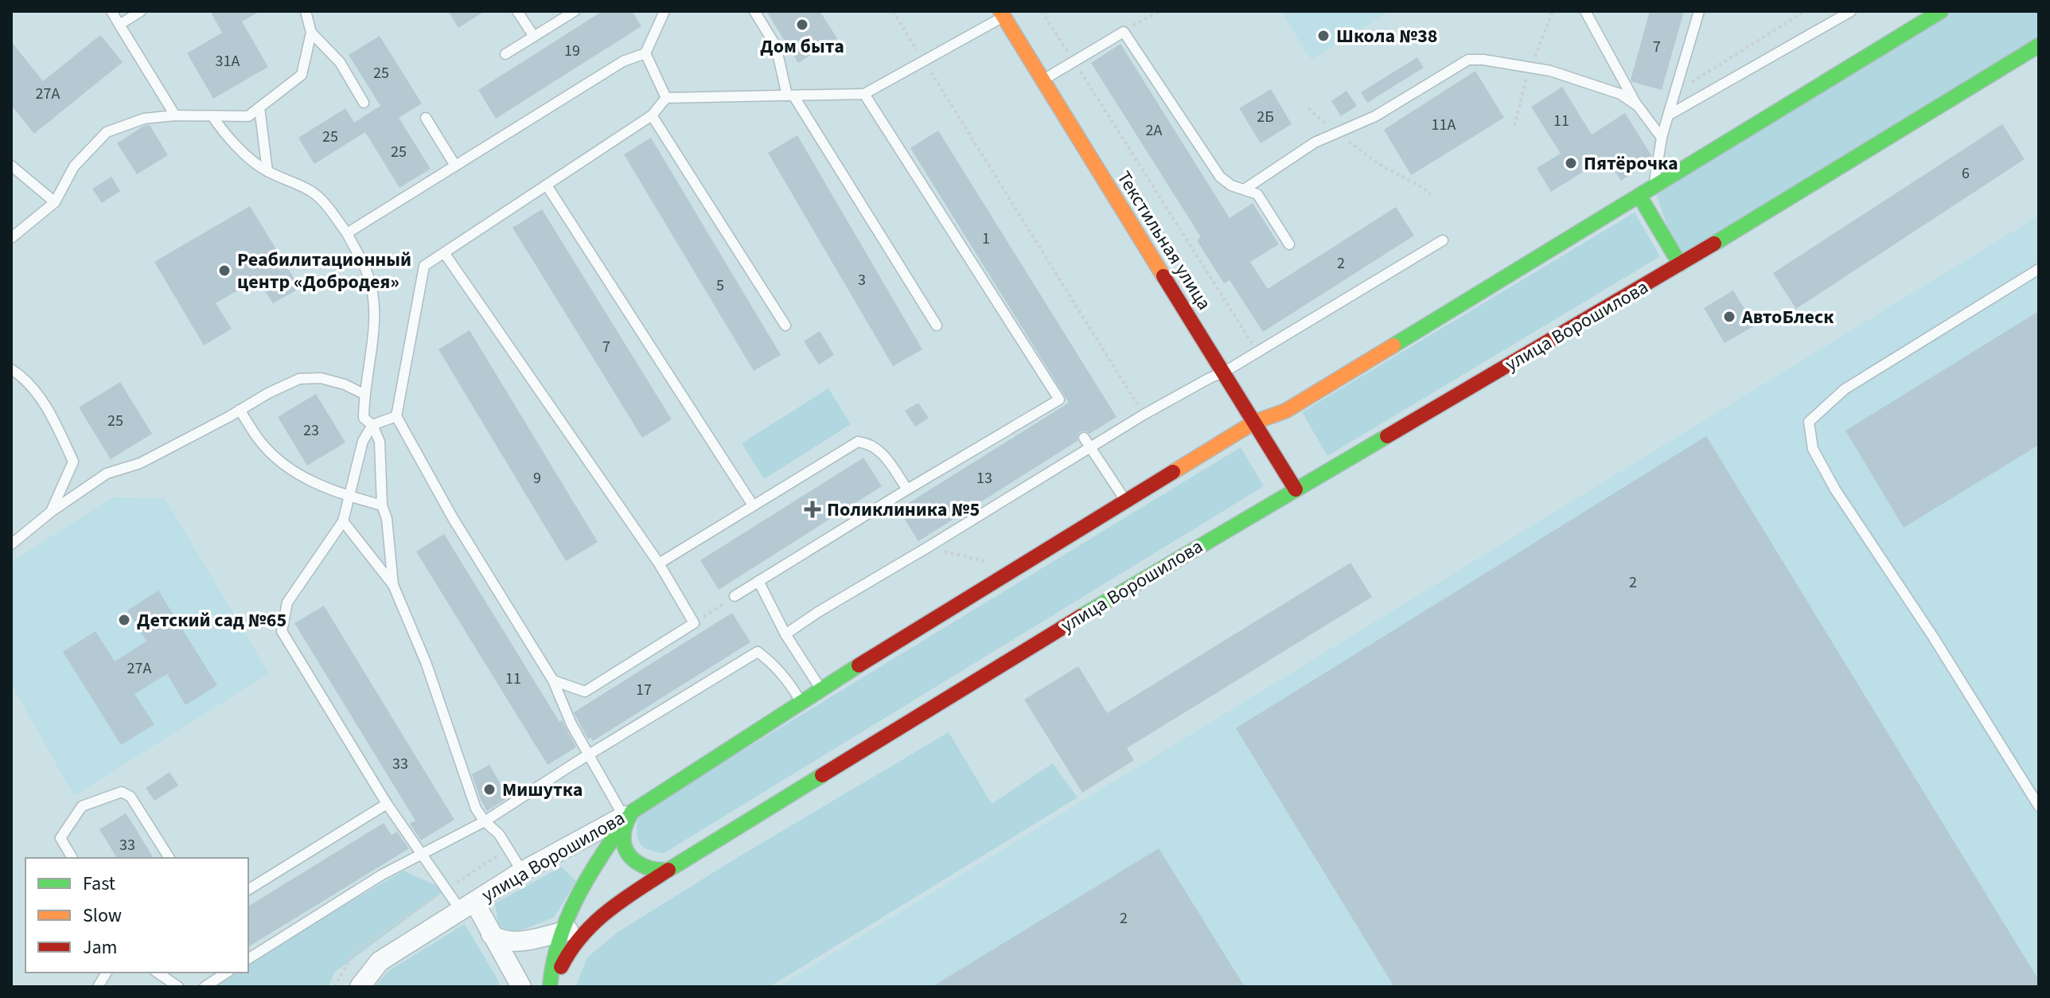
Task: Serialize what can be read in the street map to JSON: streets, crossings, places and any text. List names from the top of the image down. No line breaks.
{"streets":{"main road":["Текстильная улица","улица Ворошилова"]},"crossings":[["Текстильная улица","улица Ворошилова"]],"places":{"other":["Дом быта","Школа №38","Пятёрочка","Реабилитационный центр «Добродея»","АвтоБлеск","Детский сад №65","Мишутка"],"health":["Поликлиника №5"]},"house_numbers":["7","19","31А","25","27А","2Б","11","11А","2А","25","25","6","1","2","3","5","7","25","23","9","13","2","27А","11","17","33","33","2"],"legend":["Fast","Slow","Jam"]}
